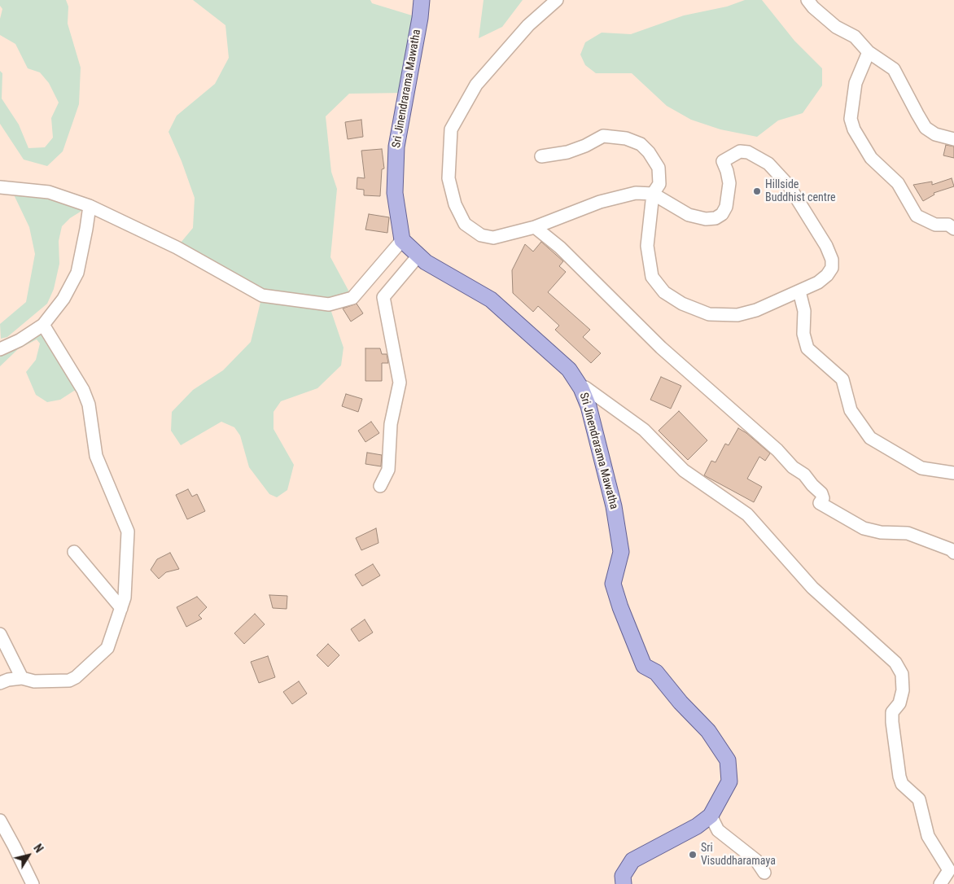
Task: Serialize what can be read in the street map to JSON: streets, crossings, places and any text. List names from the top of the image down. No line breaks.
{"streets":{"main road":["Sri Jinendrarama Mawatha"]},"places":["Hillside Buddhist centre","Sri Visuddharamaya"],"north":"top right"}
